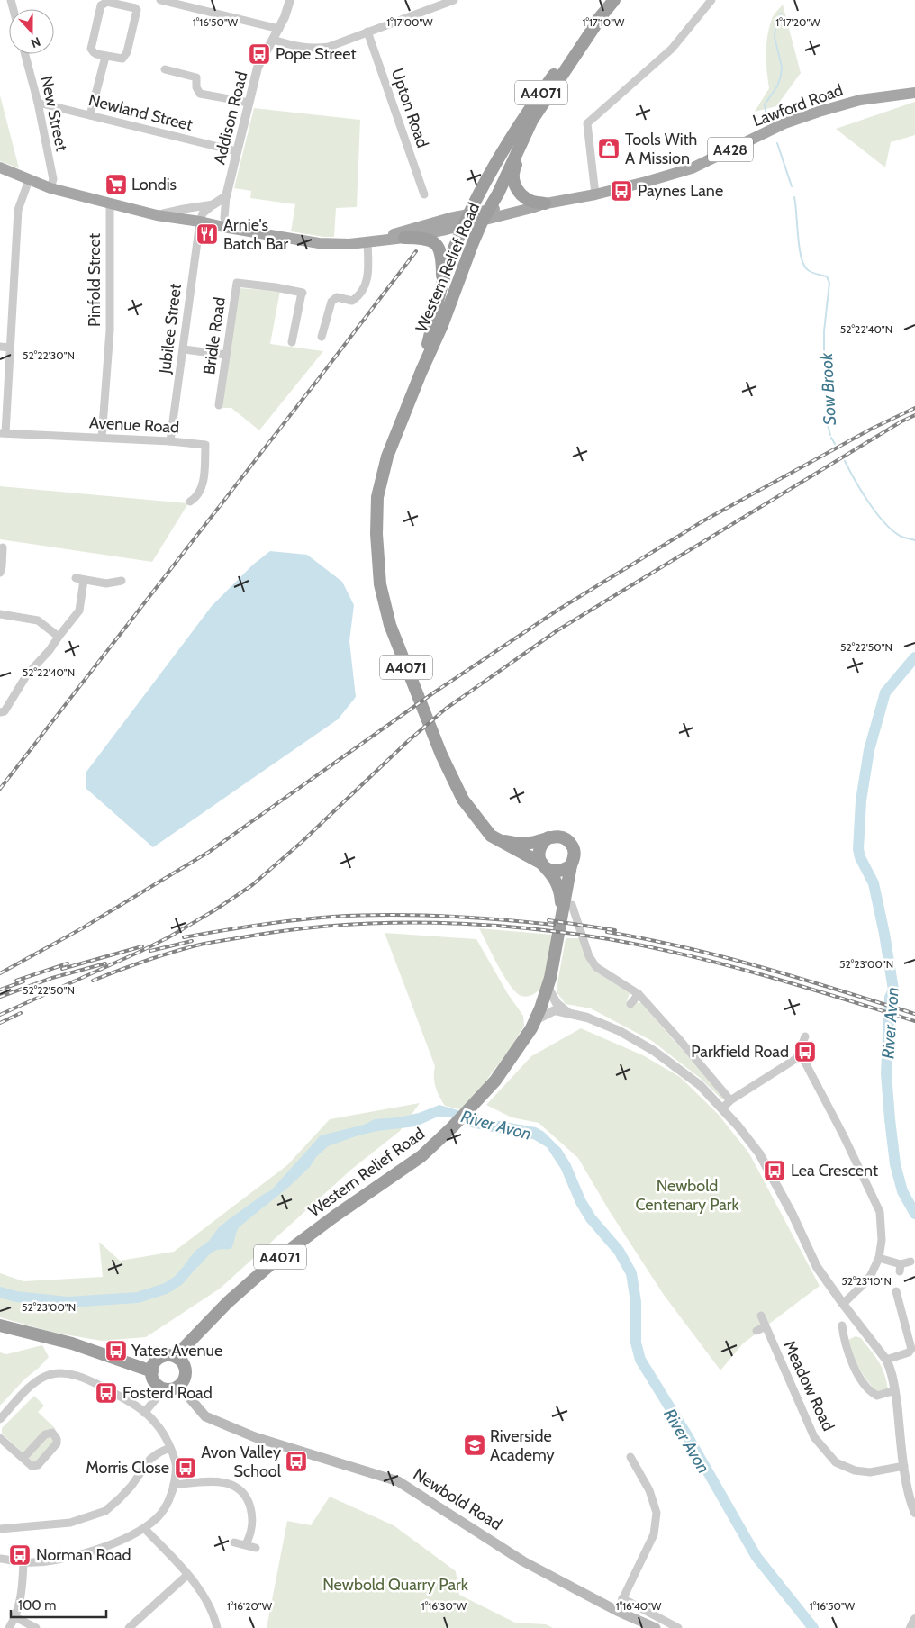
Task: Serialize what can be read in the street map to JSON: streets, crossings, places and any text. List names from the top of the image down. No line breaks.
{"streets":{"highway":["A4071","Western Relief Road"],"main road":["Lawford Road","A428","Newbold Road"],"street":["Upton Road","Newland Street","New Street","Addison Road","Pinfold Street","Jubilee Street","Bridle Road","Avenue Road","Meadow Road"]},"crossings":[["A4071","Western Relief Road"],["Lawford Road","New Street"],["Lawford Road","Addison Road"],["Lawford Road","Western Relief Road"],["Lawford Road","Pinfold Street"],["Lawford Road","Jubilee Street"],["Newland Street","New Street"],["Newland Street","Addison Road"],["Western Relief Road","Newbold Road"],["Pinfold Street","Avenue Road"],["Jubilee Street","Avenue Road"]],"water":["Sow Brook","River Avon"],"parks":["Newbold Centenary Park","Newbold Quarry Park"],"places":{"bus stop":["Pope Street","Paynes Lane","Parkfield Road","Lea Crescent","Yates Avenue","Fosterd Road","Avon Valley School","Morris Close","Norman Road"],"shop":["Tools With A Mission"],"supermarket":["Londis"],"restaurant":["Arnie's Batch Bar"],"school or university":["Riverside Academy"]},"scale_bar":"100 m","north":"bottom","coordinates":["1°16'50\"W","1°17'00\"W","1°17'10\"W","1°17'20\"W","52°22'40\"N","52°22'30\"N","52°22'50\"N","52°23'00\"N","52°23'10\"N","1°16'20\"W","1°16'30\"W","1°16'40\"W"]}
